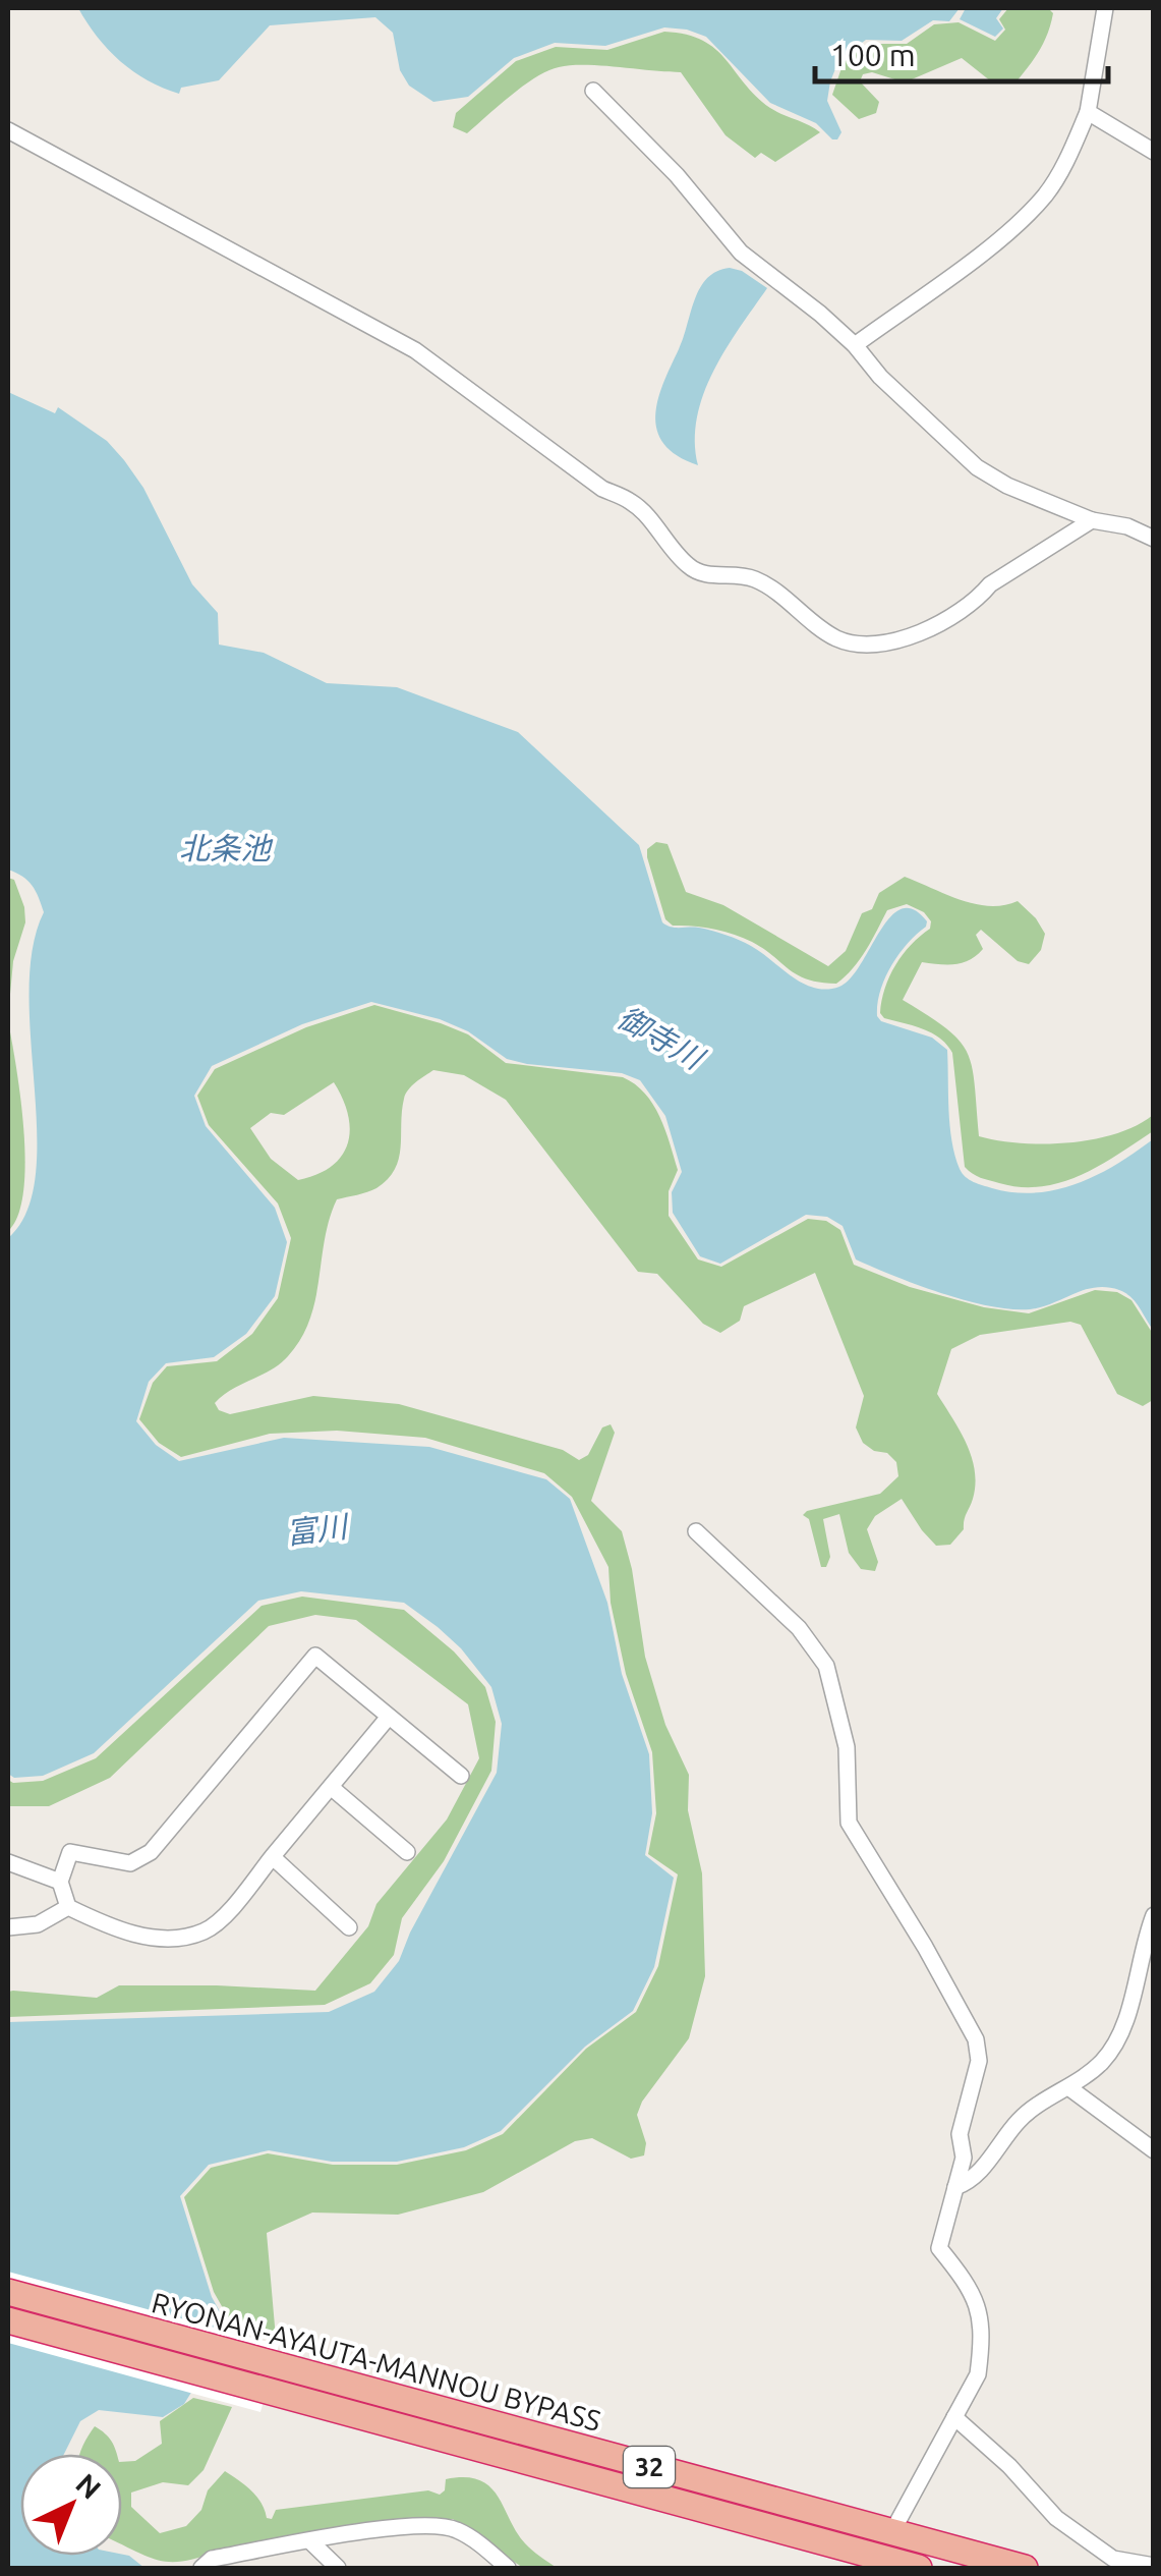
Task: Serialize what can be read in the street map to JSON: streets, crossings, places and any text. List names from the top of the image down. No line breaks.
{"streets":{"highway":["RYONAN-AYAUTA-MANNOU BYPASS","32"]},"water":["北条池","御寺川","富川"],"scale_bar":"100 m","north":"top right"}
